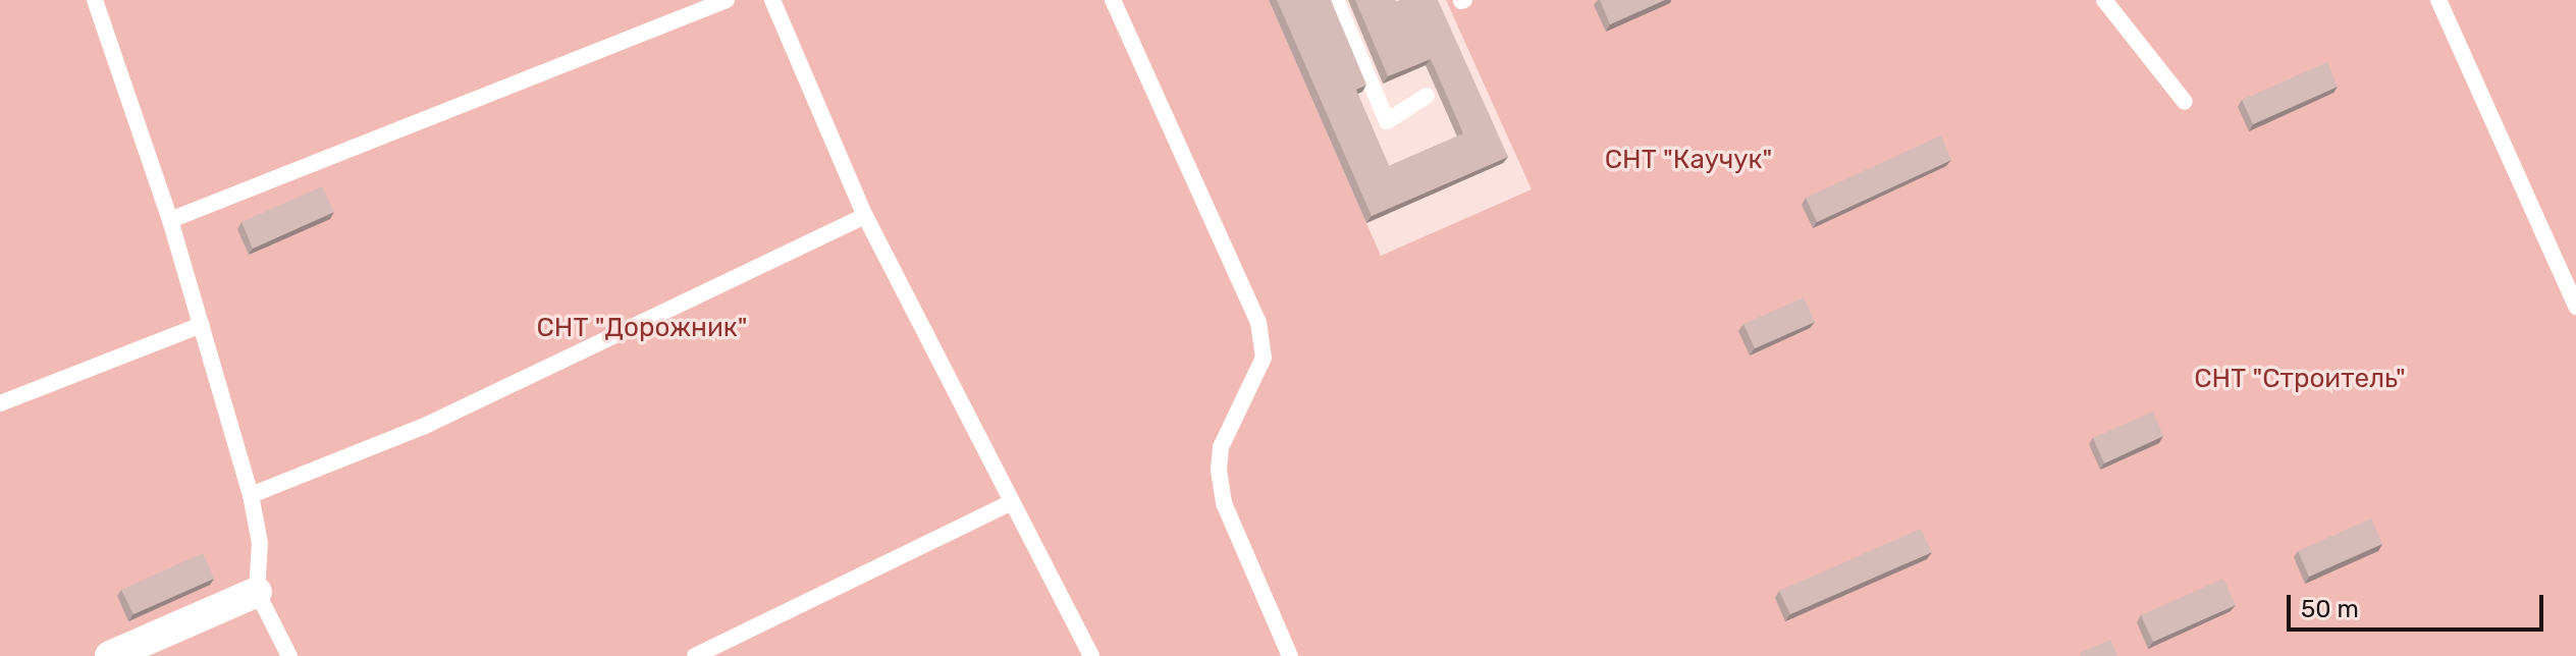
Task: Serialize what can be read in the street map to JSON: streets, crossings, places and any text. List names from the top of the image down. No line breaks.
{"parks":["СНТ \"Каучук\"","СНТ \"Дорожник\"","СНТ \"Строитель\""],"scale_bar":"50 m"}
